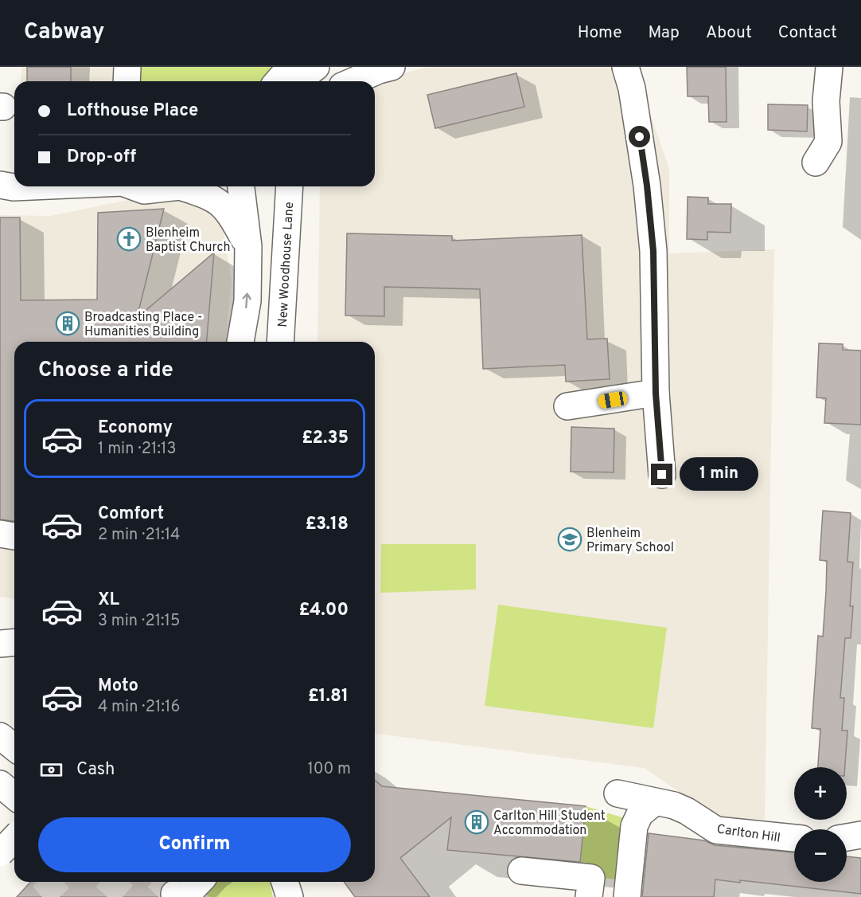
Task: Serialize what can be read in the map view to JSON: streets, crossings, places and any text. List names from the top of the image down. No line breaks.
{"streets":{"main road":["New Woodhouse Lane","Carlton Hill"]},"places":{"church":["Blenheim Baptist Church"],"building":["Broadcasting Place - Humanities Building","Carlton Hill Student Accommodation"],"school or university":["Blenheim Primary School"]},"page":{"header":"Cabway","nav":["Home","Map","About","Contact"],"banner":["Lofthouse Place","Drop-off"],"heading":"Choose a ride","list":[{"name":"Economy","note":"1 min · 21:13","value":"£2.35"},{"name":"Comfort","note":"2 min · 21:14","value":"£3.18"},{"name":"XL","note":"3 min · 21:15","value":"£4.00"},{"name":"Moto","note":"4 min · 21:16","value":"£1.81"}],"bubble":"1 min","pay":["Cash","100 m"],"map_buttons":["+","−"],"buttons":"Confirm"}}
